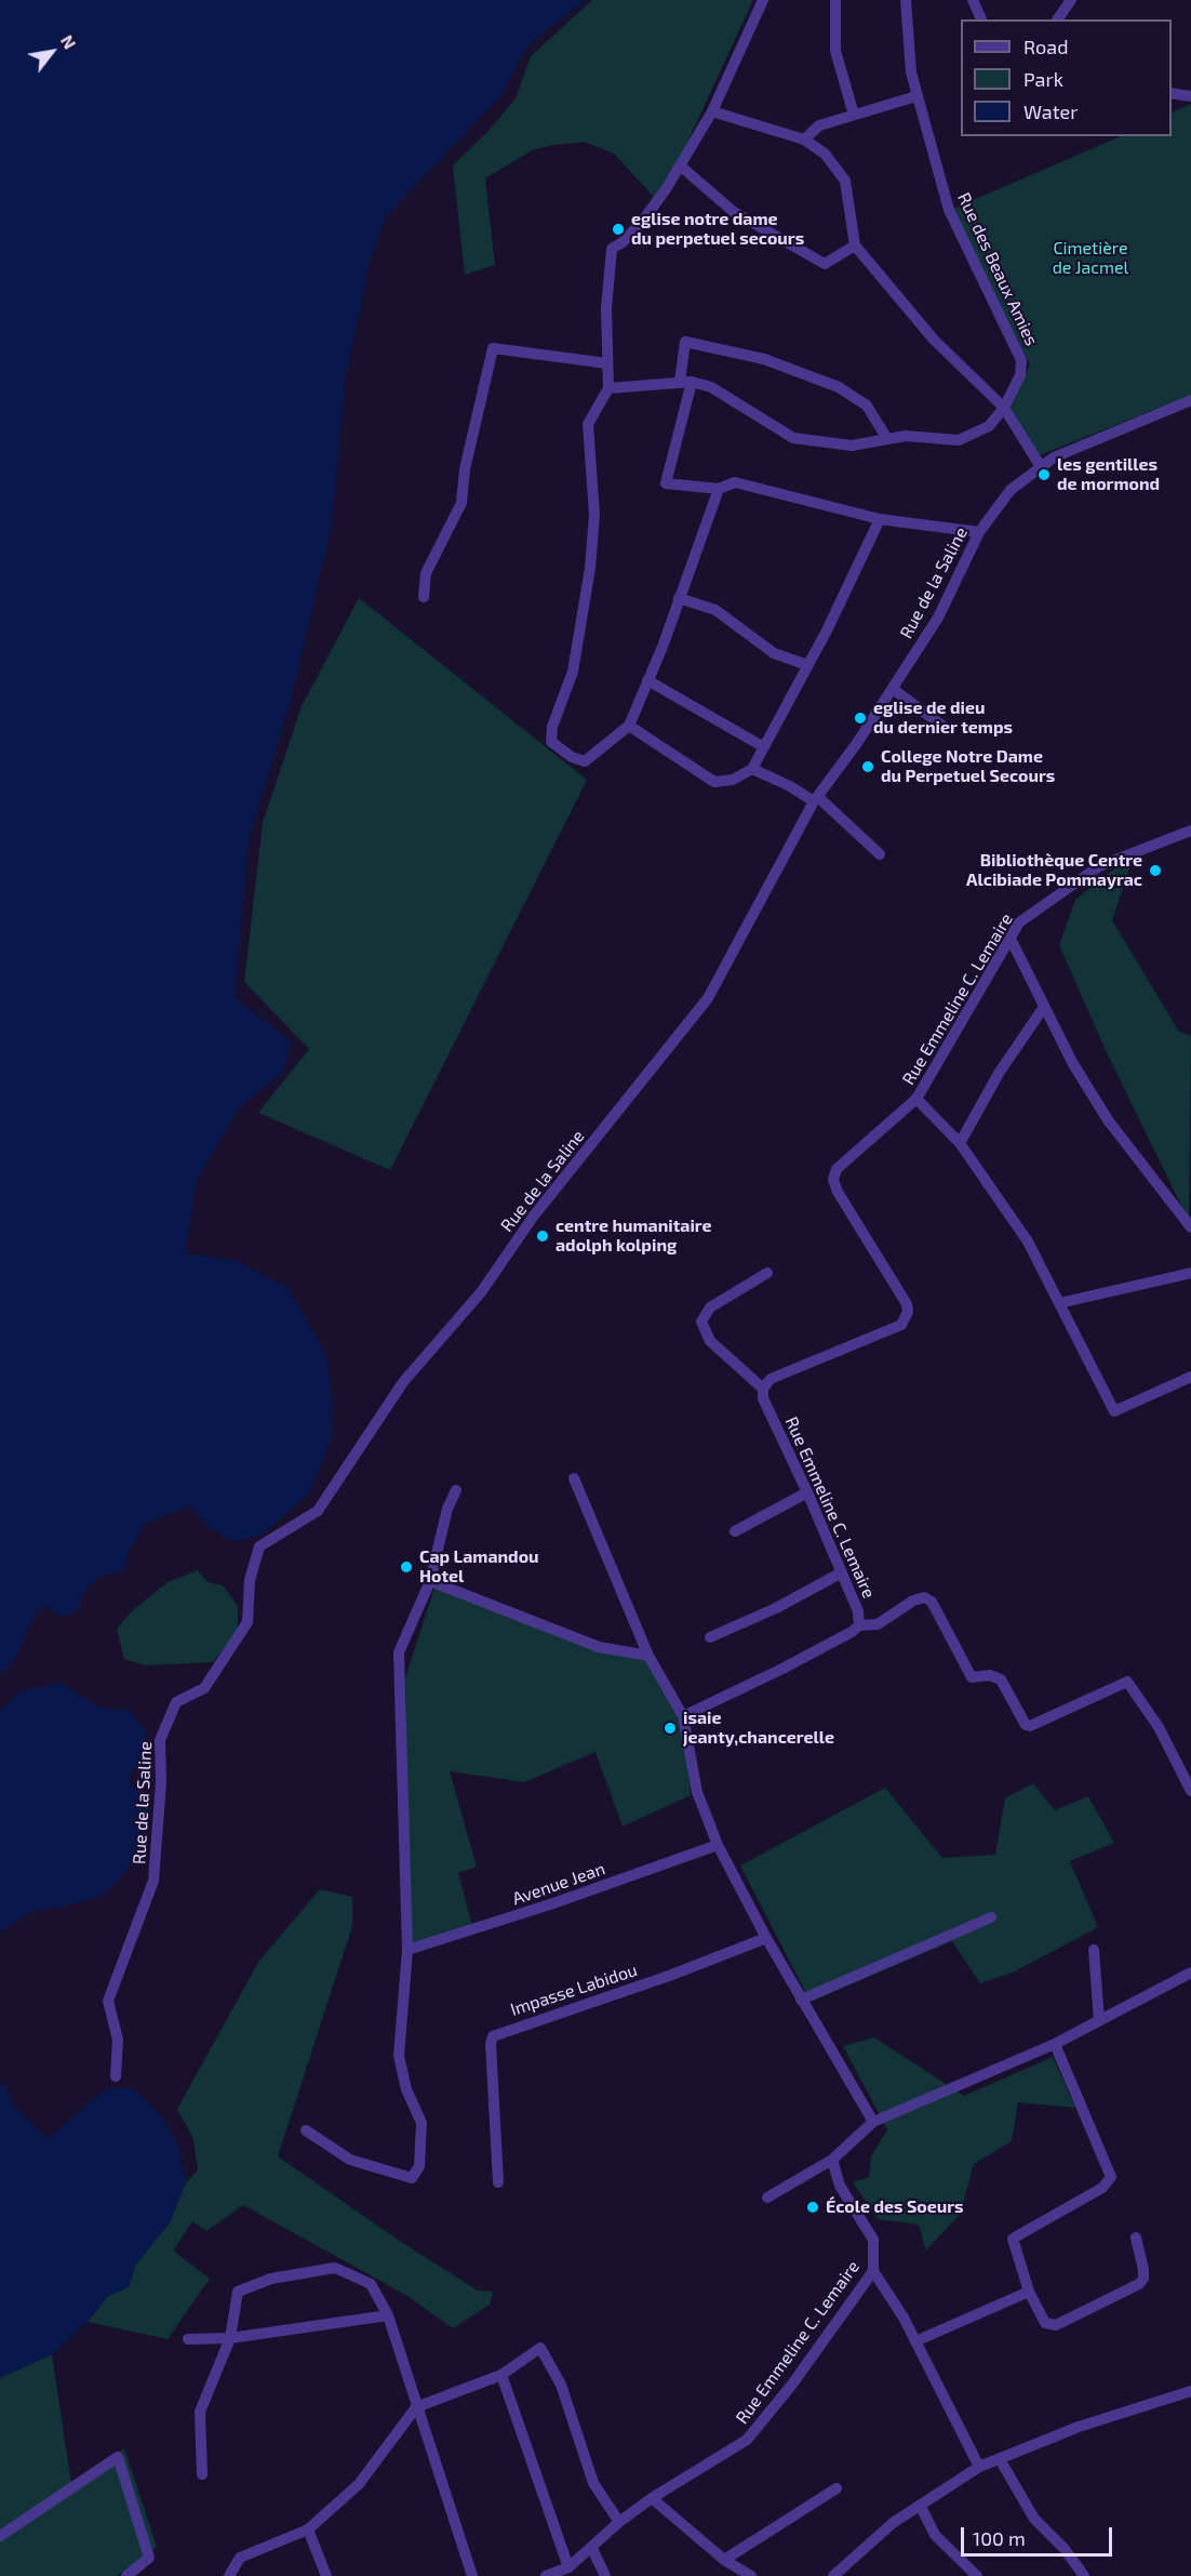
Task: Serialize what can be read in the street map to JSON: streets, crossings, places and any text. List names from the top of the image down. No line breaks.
{"streets":{"street":["Rue des Beaux Amies","Rue de la Saline","Rue Emmeline C. Lemaire","Avenue Jean","Impasse Labidou"]},"parks":["Cimetière de Jacmel"],"places":["eglise notre dame du perpetuel secours","les gentilles de mormond","eglise de dieu du dernier temps","College Notre Dame du Perpetuel Secours","Bibliothèque Centre Alcibiade Pommayrac","centre humanitaire adolph kolping","Cap Lamandou Hotel","isaie jeanty,chancerelle","École des Soeurs"],"legend":["Road","Park","Water"],"scale_bar":"100 m","north":"top right"}
